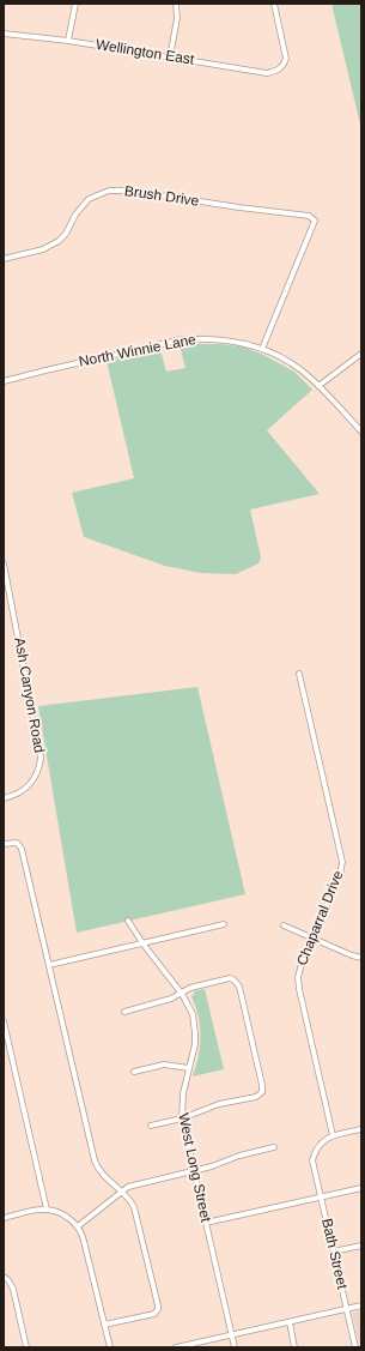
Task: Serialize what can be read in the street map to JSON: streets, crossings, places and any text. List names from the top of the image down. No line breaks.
{"streets":{"street":["Wellington East","Brush Drive","North Winnie Lane","Ash Canyon Road","Chaparral Drive","West Long Street","Bath Street"]},"crossings":[["Brush Drive","North Winnie Lane"],["Chaparral Drive","Bath Street"]]}
